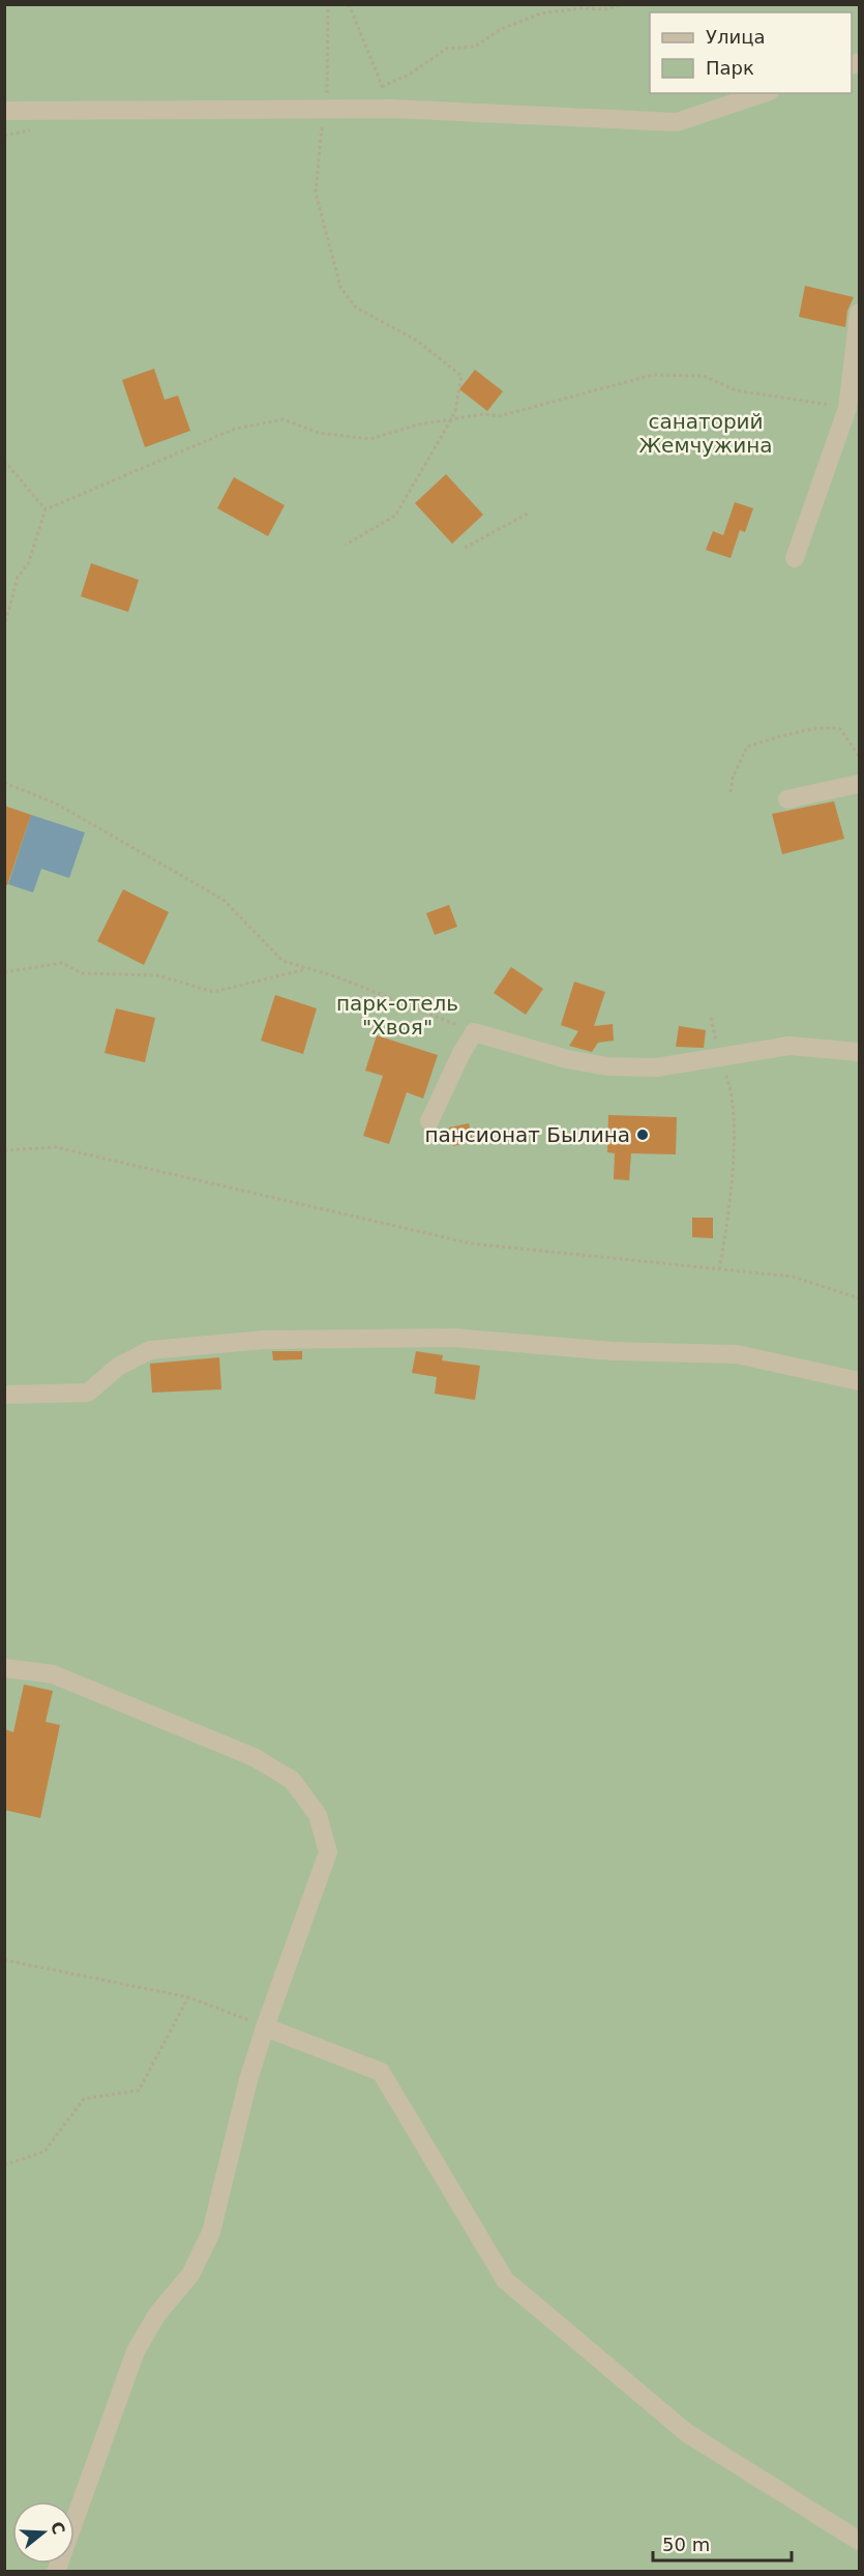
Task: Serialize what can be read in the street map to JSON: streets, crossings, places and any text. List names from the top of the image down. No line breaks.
{"parks":["санаторий Жемчужина","парк-отель \"Хвоя\""],"places":["пансионат Былина"],"legend":["Улица","Парк"],"scale_bar":"50 m","north":"right"}
